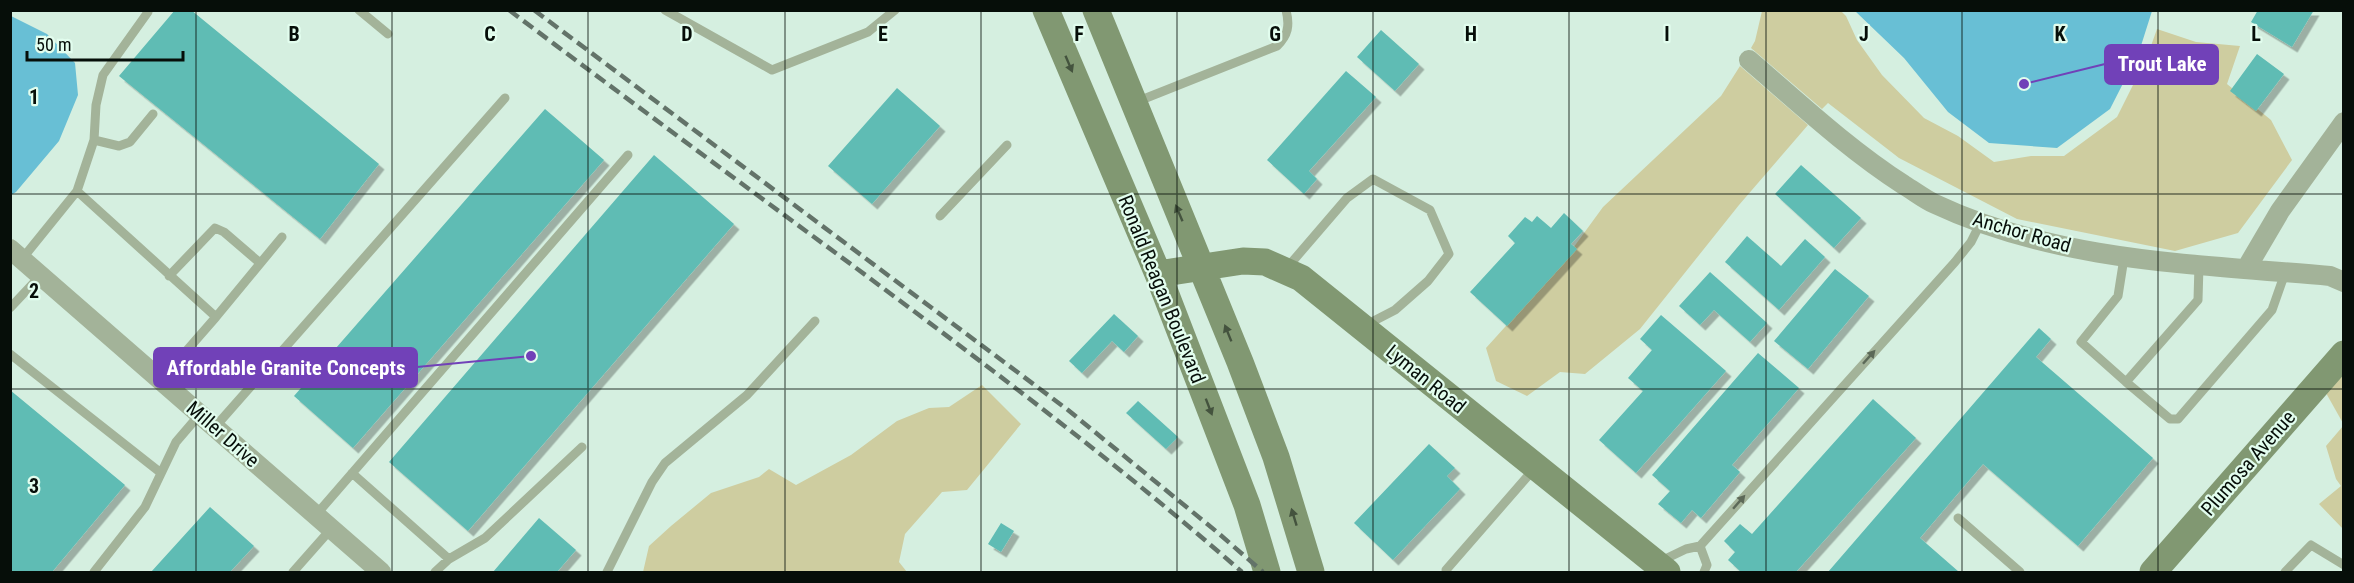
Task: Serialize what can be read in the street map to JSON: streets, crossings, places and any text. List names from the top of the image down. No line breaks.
{"streets":{"main road":["Ronald Reagan Boulevard","Lyman Road","Plumosa Avenue"],"street":["Anchor Road","Miller Drive"]},"crossings":[["Ronald Reagan Boulevard","Lyman Road"]],"places":["Trout Lake","Affordable Granite Concepts"],"scale_bar":"50 m","grid":{"columns":["B","C","D","E","F","G","H","I","J","K","L"],"rows":["1","2","3"]}}
